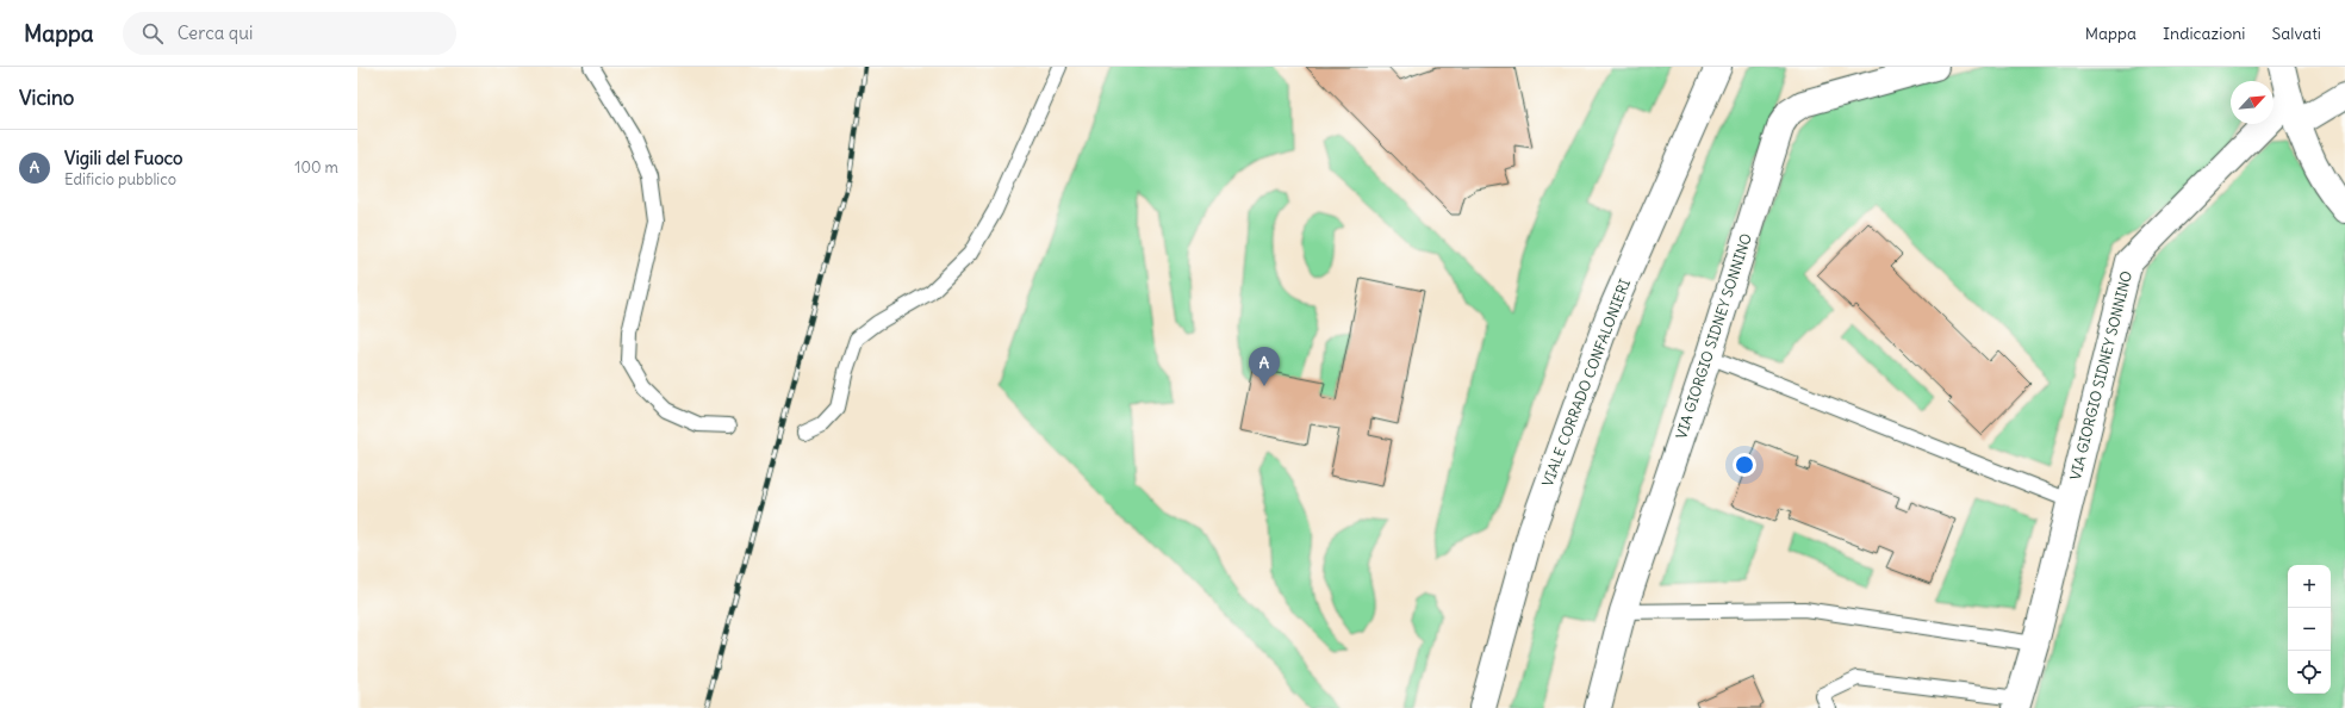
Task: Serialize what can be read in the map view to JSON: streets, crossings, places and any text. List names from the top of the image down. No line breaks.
{"streets":{"street":["VIA GIORGIO SIDNEY SONNINO","VIALE CORRADO CONFALONIERI"]},"north":"top right","page":{"header":"Mappa","search":"Cerca qui","nav":["Mappa","Indicazioni","Salvati"],"heading":"Vicino","list":[{"mark":"A","name":"Vigili del Fuoco","note":"Edificio pubblico","value":"100 m"}],"pins":"A","map_buttons":["+","−"]}}
